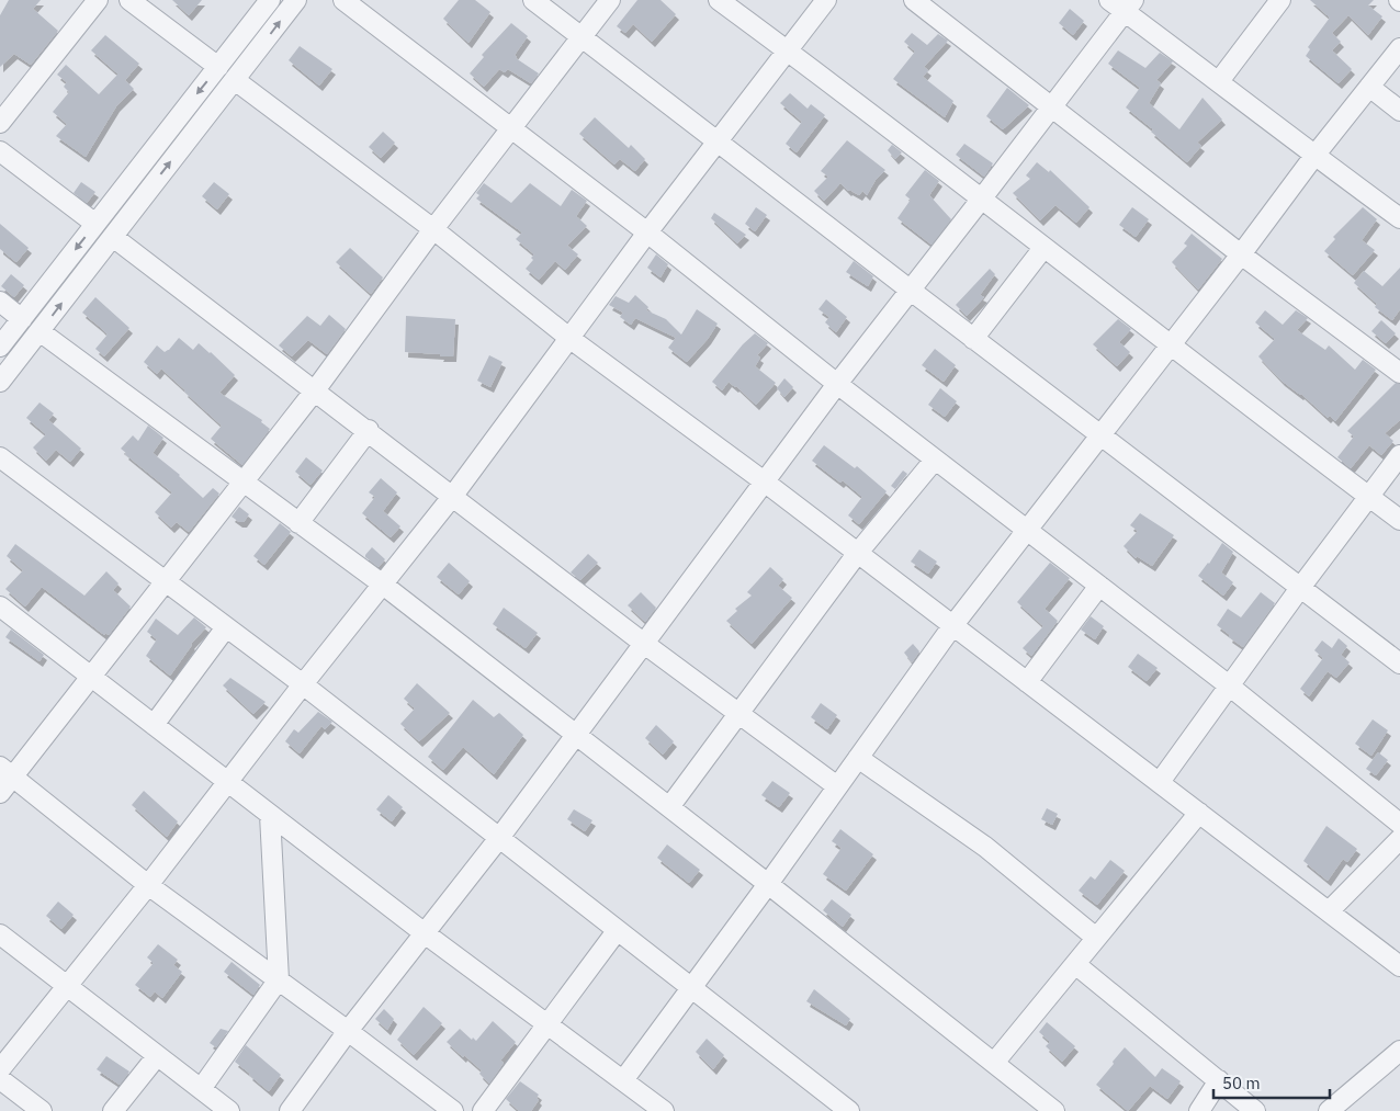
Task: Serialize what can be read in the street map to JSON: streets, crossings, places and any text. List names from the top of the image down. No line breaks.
{"scale_bar":"50 m"}
